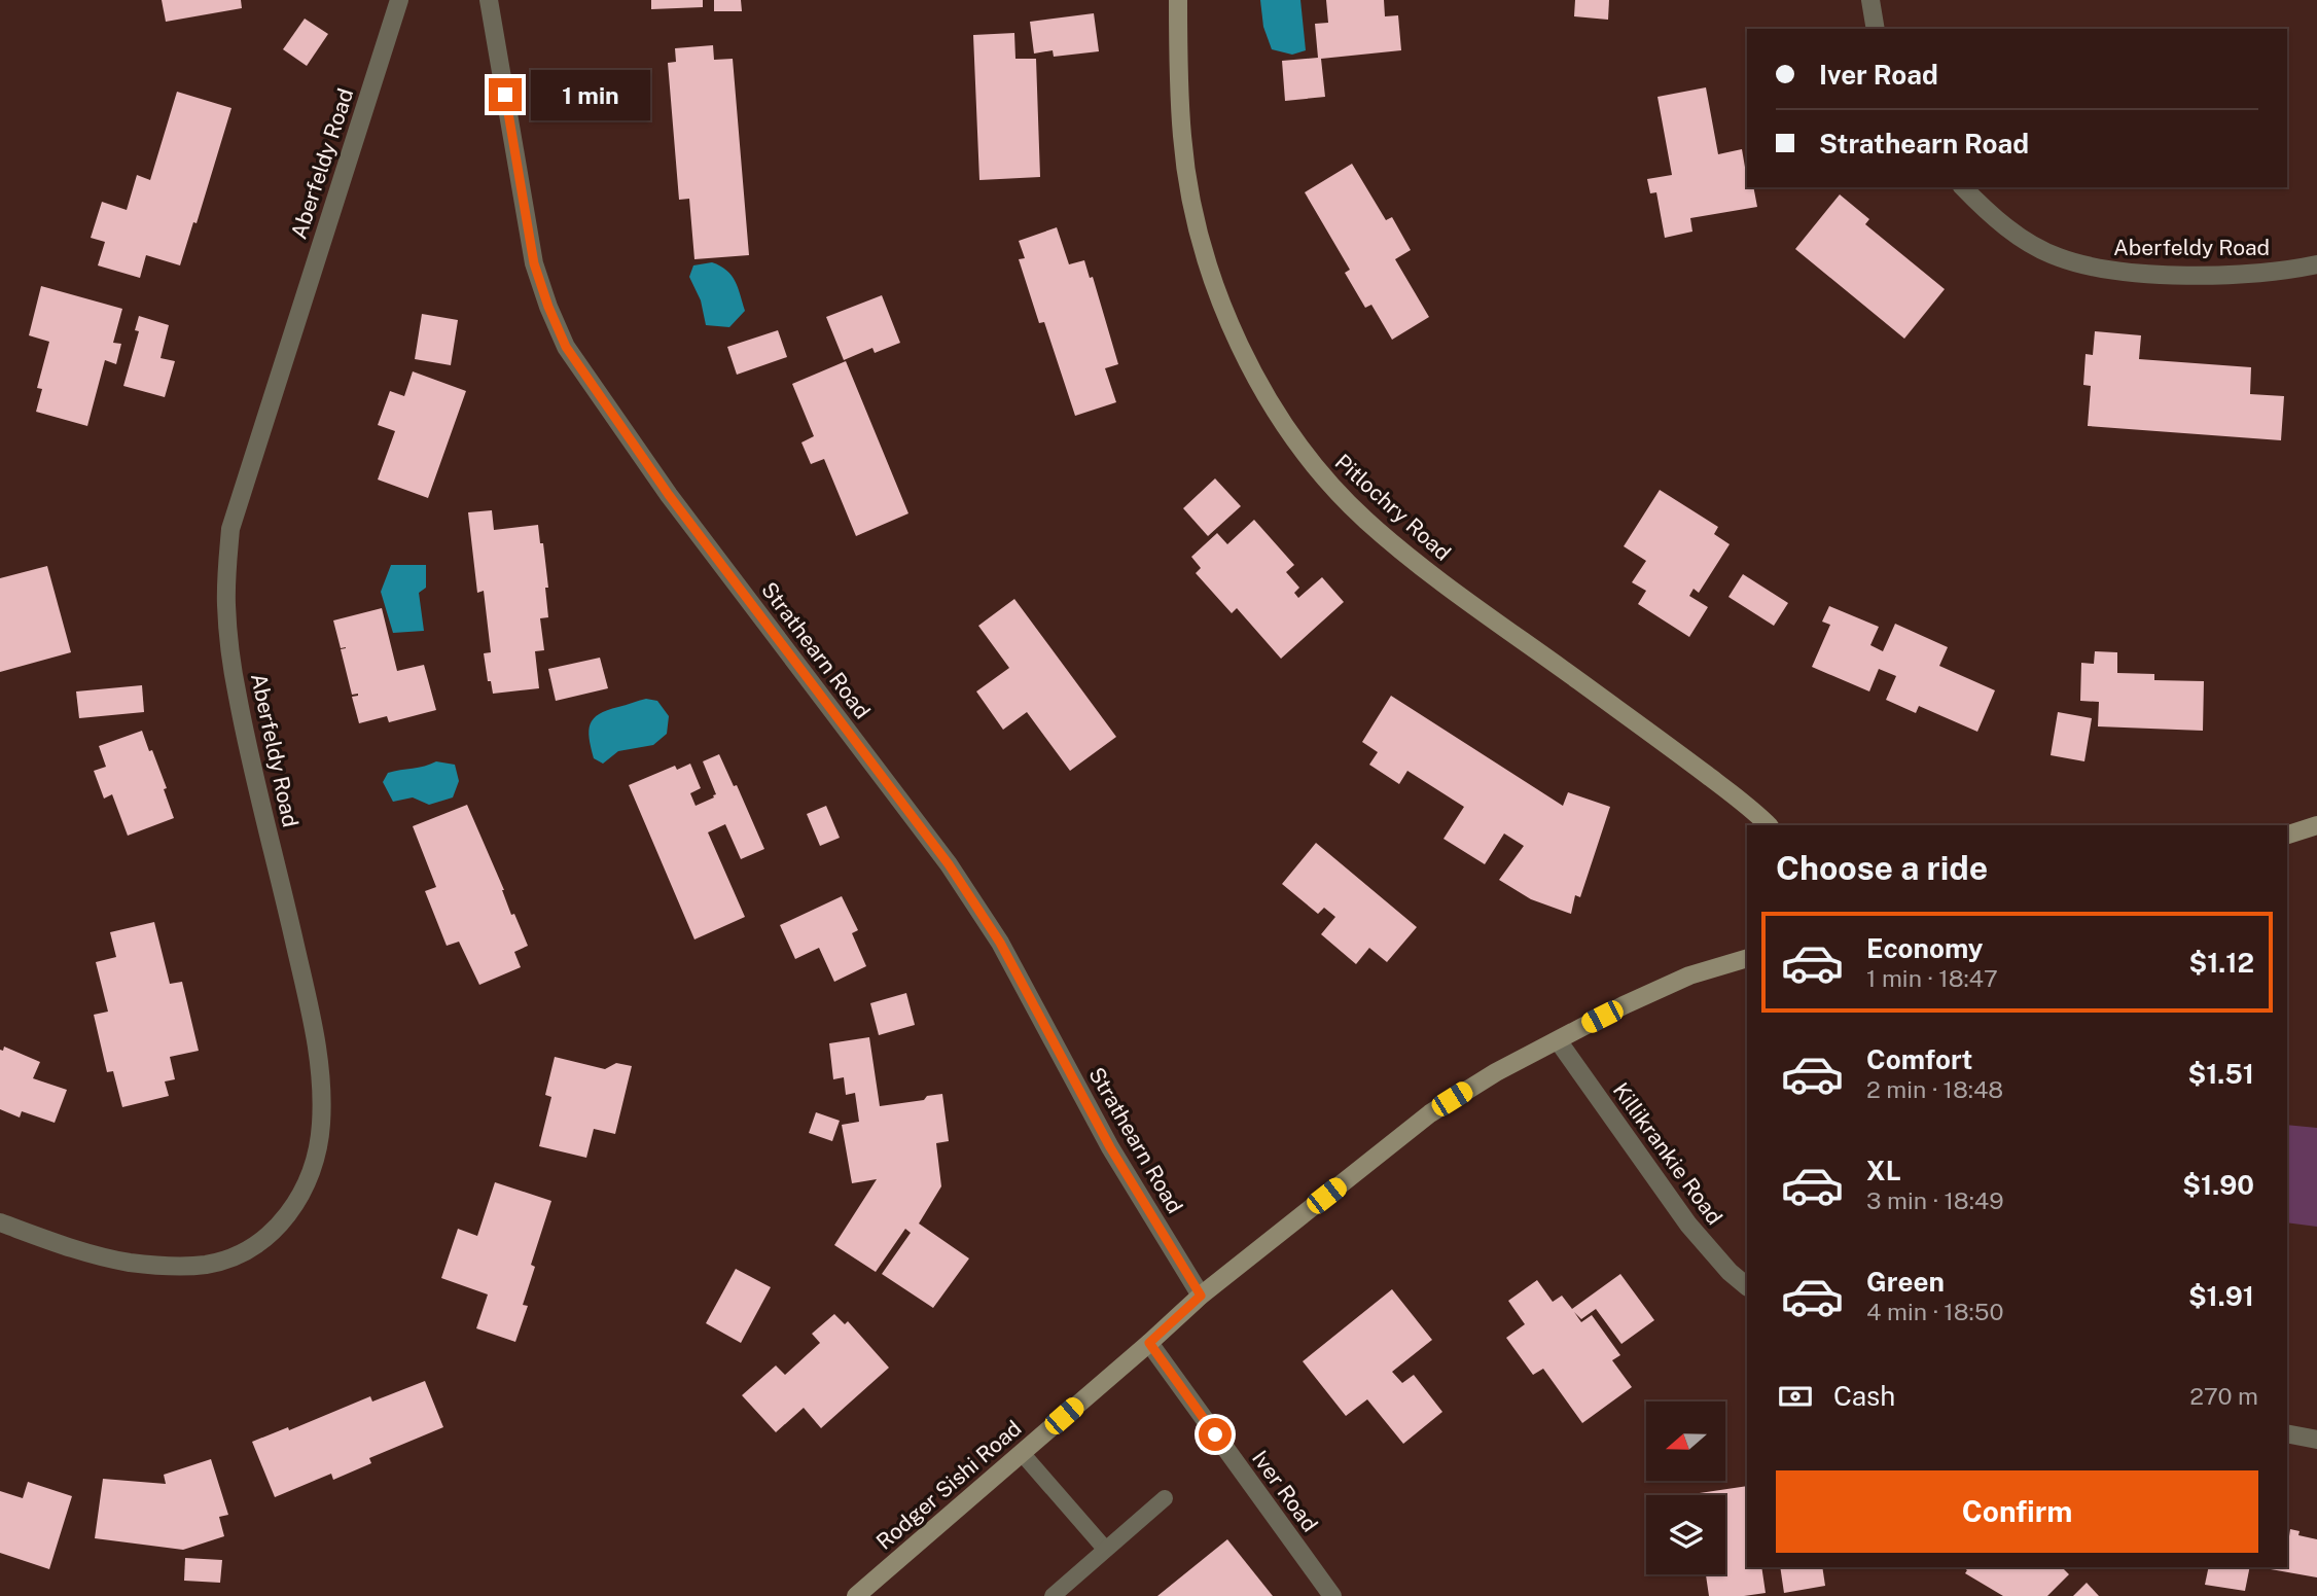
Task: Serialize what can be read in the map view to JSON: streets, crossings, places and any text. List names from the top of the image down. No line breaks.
{"streets":{"main road":["Pitlochry Road","Rodger Sishi Road"],"street":["Aberfeldy Road","Strathearn Road","Killikrankie Road","Iver Road"]},"crossings":[["Strathearn Road","Rodger Sishi Road"],["Killikrankie Road","Rodger Sishi Road"],["Rodger Sishi Road","Iver Road"]],"north":"left","page":{"banner":["Iver Road","Strathearn Road"],"bubble":"1 min","heading":"Choose a ride","list":[{"name":"Economy","note":"1 min · 18:47","value":"$1.12"},{"name":"Comfort","note":"2 min · 18:48","value":"$1.51"},{"name":"XL","note":"3 min · 18:49","value":"$1.90"},{"name":"Green","note":"4 min · 18:50","value":"$1.91"}],"pay":["Cash","270 m"],"buttons":"Confirm"}}
